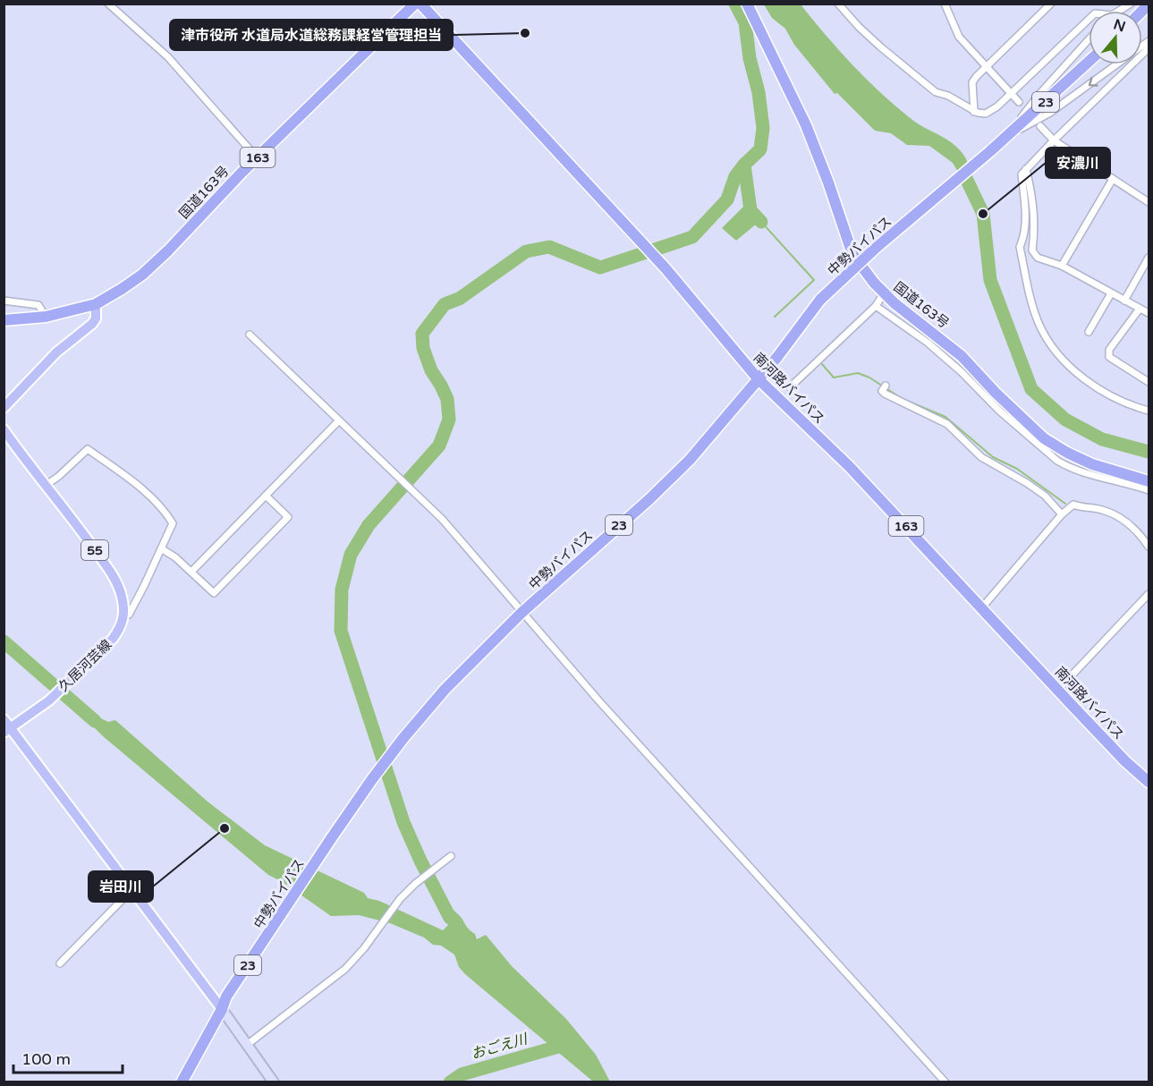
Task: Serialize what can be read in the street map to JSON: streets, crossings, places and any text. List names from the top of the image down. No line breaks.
{"streets":{"highway":["23","163","国道163号","中勢バイパス","南河路バイパス"],"main road":["55","久居河芸線"]},"crossings":[["中勢バイパス","南河路バイパス"],["55","久居河芸線"]],"water":["おごえ川"],"places":["津市役所 水道局水道総務課経営管理担当","安濃川","岩田川"],"scale_bar":"100 m","north":"top"}
